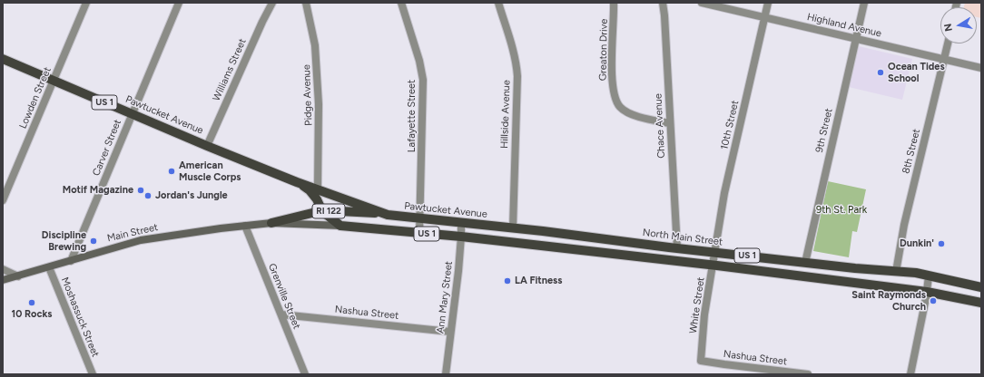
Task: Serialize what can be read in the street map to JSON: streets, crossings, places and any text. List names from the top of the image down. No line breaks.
{"streets":{"main road":["US 1","Pawtucket Avenue","RI 122","Main Street","North Main Street"],"street":["Highland Avenue","Greaton Drive","Williams Street","Pidge Avenue","Lowden Street","Hillside Avenue","Lafayette Street","10th Street","Chace Avenue","9th Street","Carver Street","8th Street","Grenville Street","Ann Mary Street","White Street","Nashua Street","Moshassuck Street"]},"crossings":[["Highland Avenue","10th Street"],["Highland Avenue","9th Street"],["Highland Avenue","8th Street"],["Greaton Drive","Chace Avenue"],["Williams Street","Pawtucket Avenue"],["Pidge Avenue","Pawtucket Avenue"],["Lowden Street","Pawtucket Avenue"],["US 1","Pawtucket Avenue"],["US 1","Lafayette Street"],["US 1","Main Street"],["US 1","Ann Mary Street"],["US 1","White Street"],["Hillside Avenue","Pawtucket Avenue"],["Hillside Avenue","North Main Street"],["Pawtucket Avenue","Lafayette Street"],["Pawtucket Avenue","Carver Street"],["Pawtucket Avenue","Main Street"],["Pawtucket Avenue","North Main Street"],["Pawtucket Avenue","Ann Mary Street"],["10th Street","North Main Street"],["10th Street","White Street"],["Chace Avenue","North Main Street"],["9th Street","North Main Street"],["Carver Street","Main Street"],["8th Street","North Main Street"],["Main Street","Grenville Street"],["Main Street","Moshassuck Street"],["North Main Street","White Street"],["Grenville Street","Nashua Street"],["Ann Mary Street","Nashua Street"],["White Street","Nashua Street"]],"parks":["9th St. Park"],"places":["Ocean Tides School","American Muscle Corps","Motif Magazine","Jordan's Jungle","Discipline Brewing","Dunkin'","LA Fitness","Saint Raymonds Church","10 Rocks"],"north":"left"}
